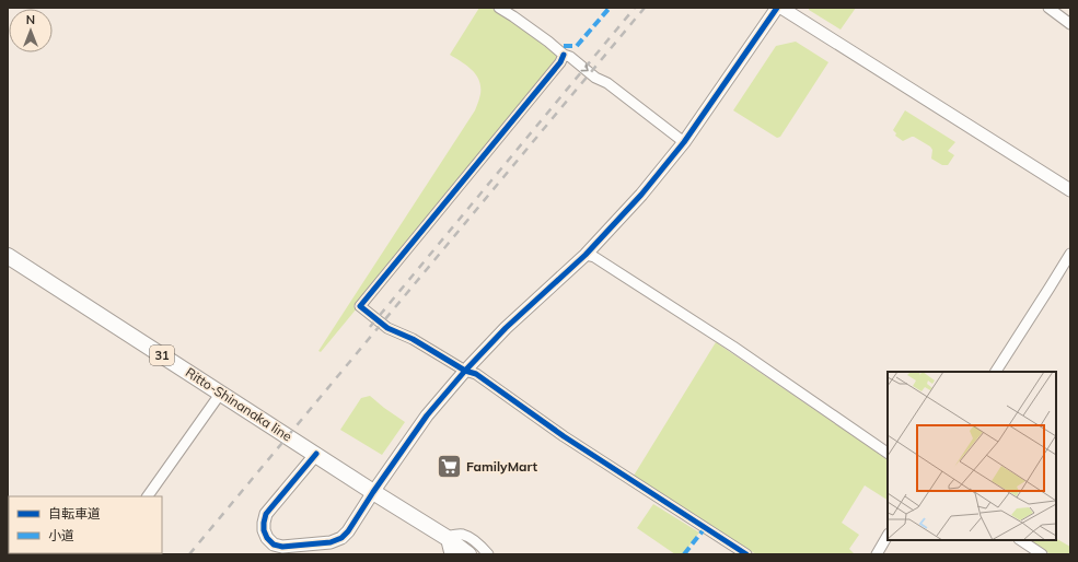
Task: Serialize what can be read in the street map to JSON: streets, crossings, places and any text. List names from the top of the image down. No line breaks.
{"streets":{"main road":["31","Ritto-Shinanaka line"]},"places":{"supermarket":["FamilyMart"]},"legend":["自転車道","小道"],"north":"top"}
